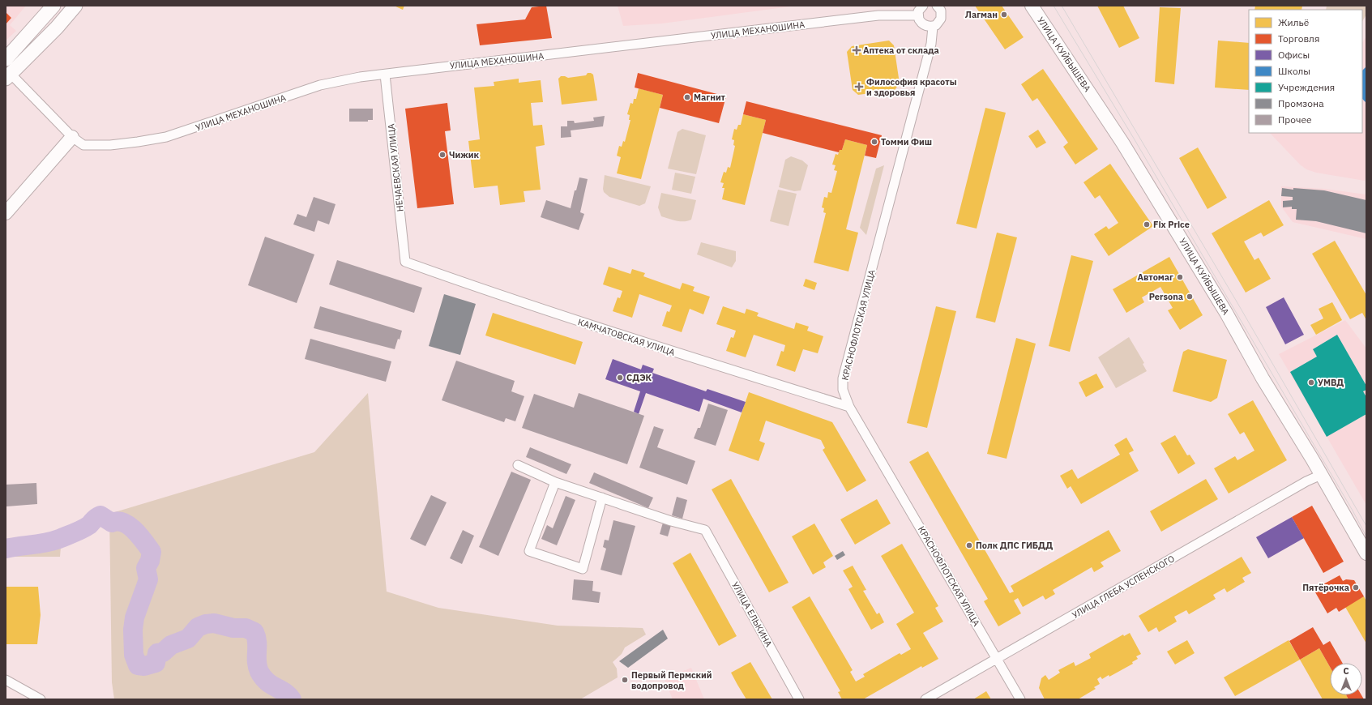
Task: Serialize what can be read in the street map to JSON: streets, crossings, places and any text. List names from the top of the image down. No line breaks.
{"streets":{"main road":["УЛИЦА КУЙБЫШЕВА"],"street":["УЛИЦА МЕХАНОШИНА","НЕЧАЕВСКАЯ УЛИЦА","КРАСНОФЛОТСКАЯ УЛИЦА","КАМЧАТОВСКАЯ УЛИЦА","УЛИЦА ГЛЕБА УСПЕНСКОГО","УЛИЦА ЕЛЬКИНА"]},"crossings":[["УЛИЦА МЕХАНОШИНА","НЕЧАЕВСКАЯ УЛИЦА"],["УЛИЦА КУЙБЫШЕВА","УЛИЦА ГЛЕБА УСПЕНСКОГО"],["НЕЧАЕВСКАЯ УЛИЦА","КАМЧАТОВСКАЯ УЛИЦА"],["КРАСНОФЛОТСКАЯ УЛИЦА","КАМЧАТОВСКАЯ УЛИЦА"],["КРАСНОФЛОТСКАЯ УЛИЦА","УЛИЦА ГЛЕБА УСПЕНСКОГО"]],"places":{"other":["Лагман","Магнит","Томми Фиш","Чижик","Fix Price","Автомаг","Persona","СДЭК","УМВД","Полк ДПС ГИБДД","Пятёрочка","Первый Пермский водопровод"],"health":["Аптека от склада","Философия красоты и здоровья"]},"legend":["Жильё","Торговля","Офисы","Школы","Учреждения","Промзона","Прочее"],"north":"top"}
